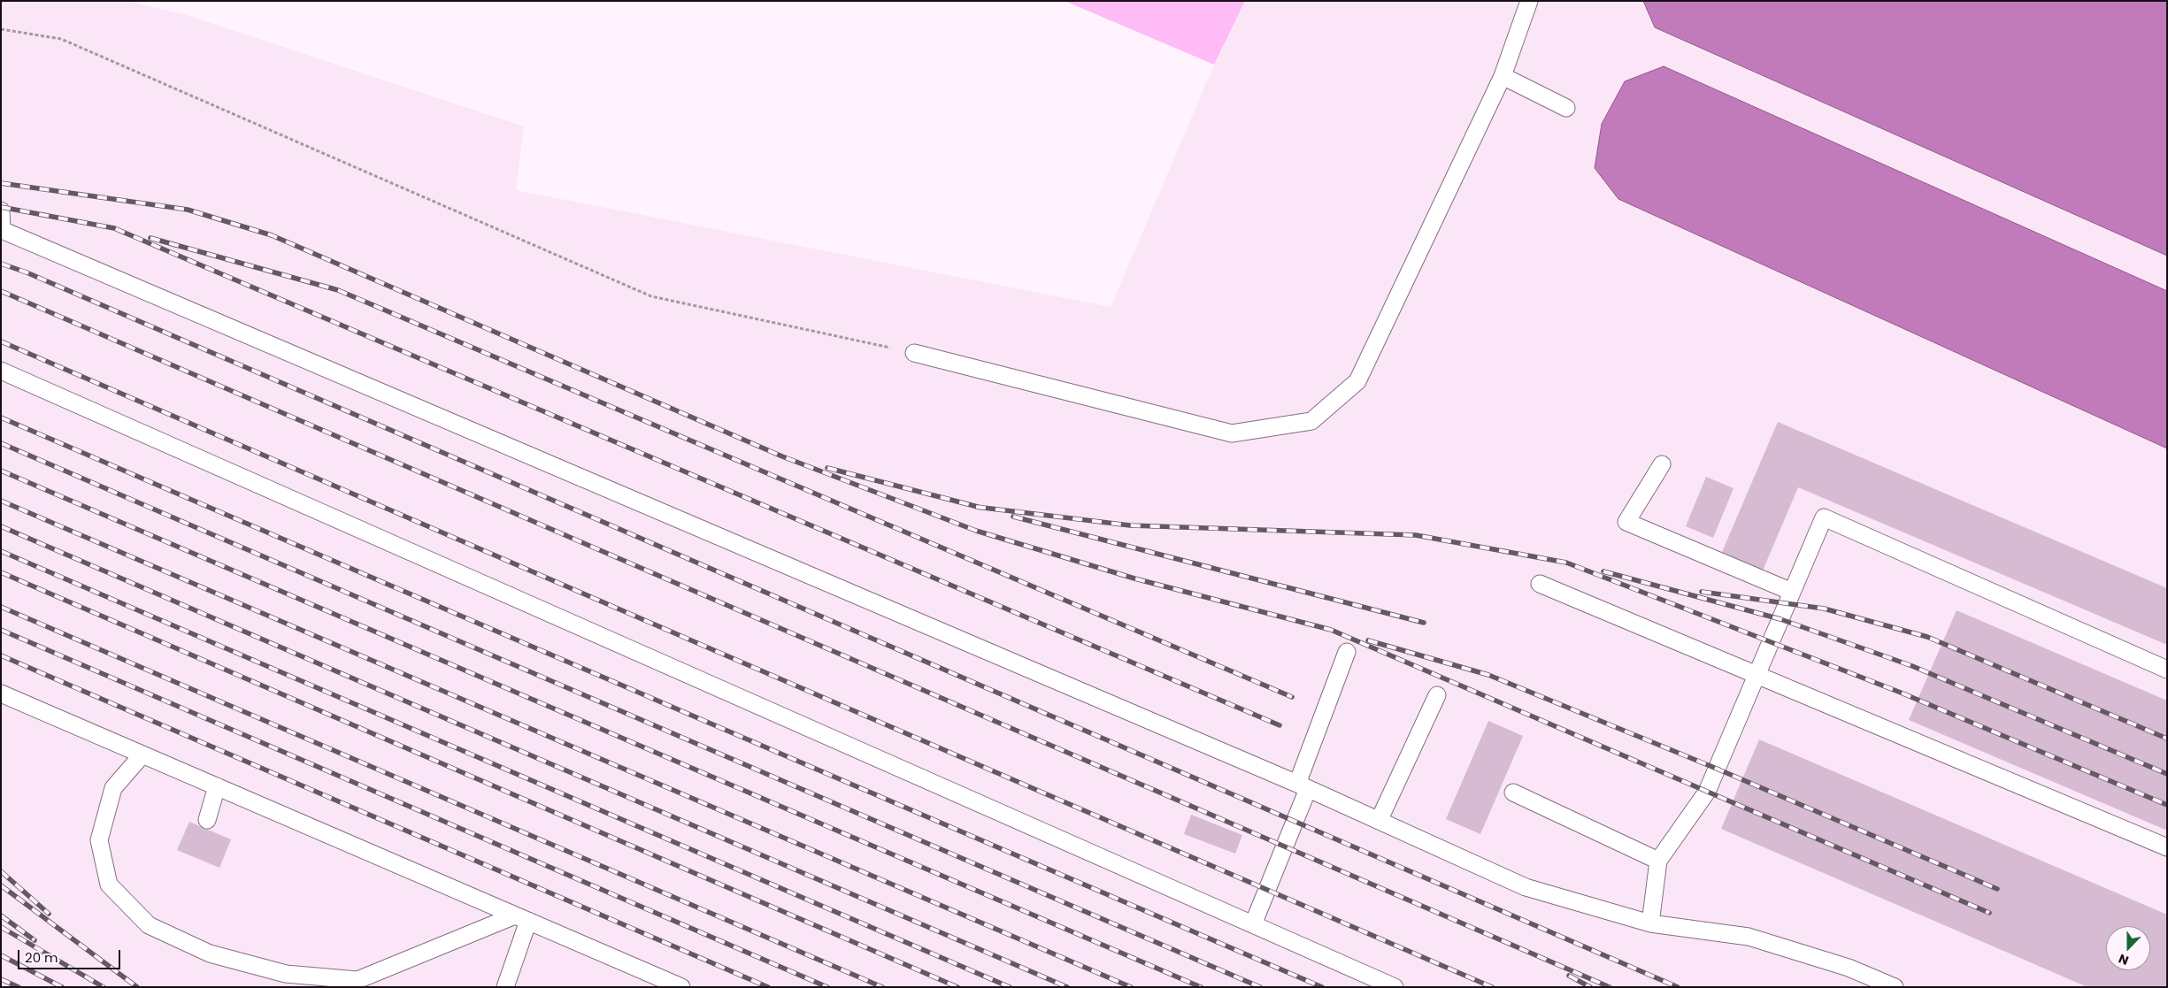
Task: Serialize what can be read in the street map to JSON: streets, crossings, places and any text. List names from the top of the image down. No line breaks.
{"scale_bar":"20 m","north":"bottom"}
